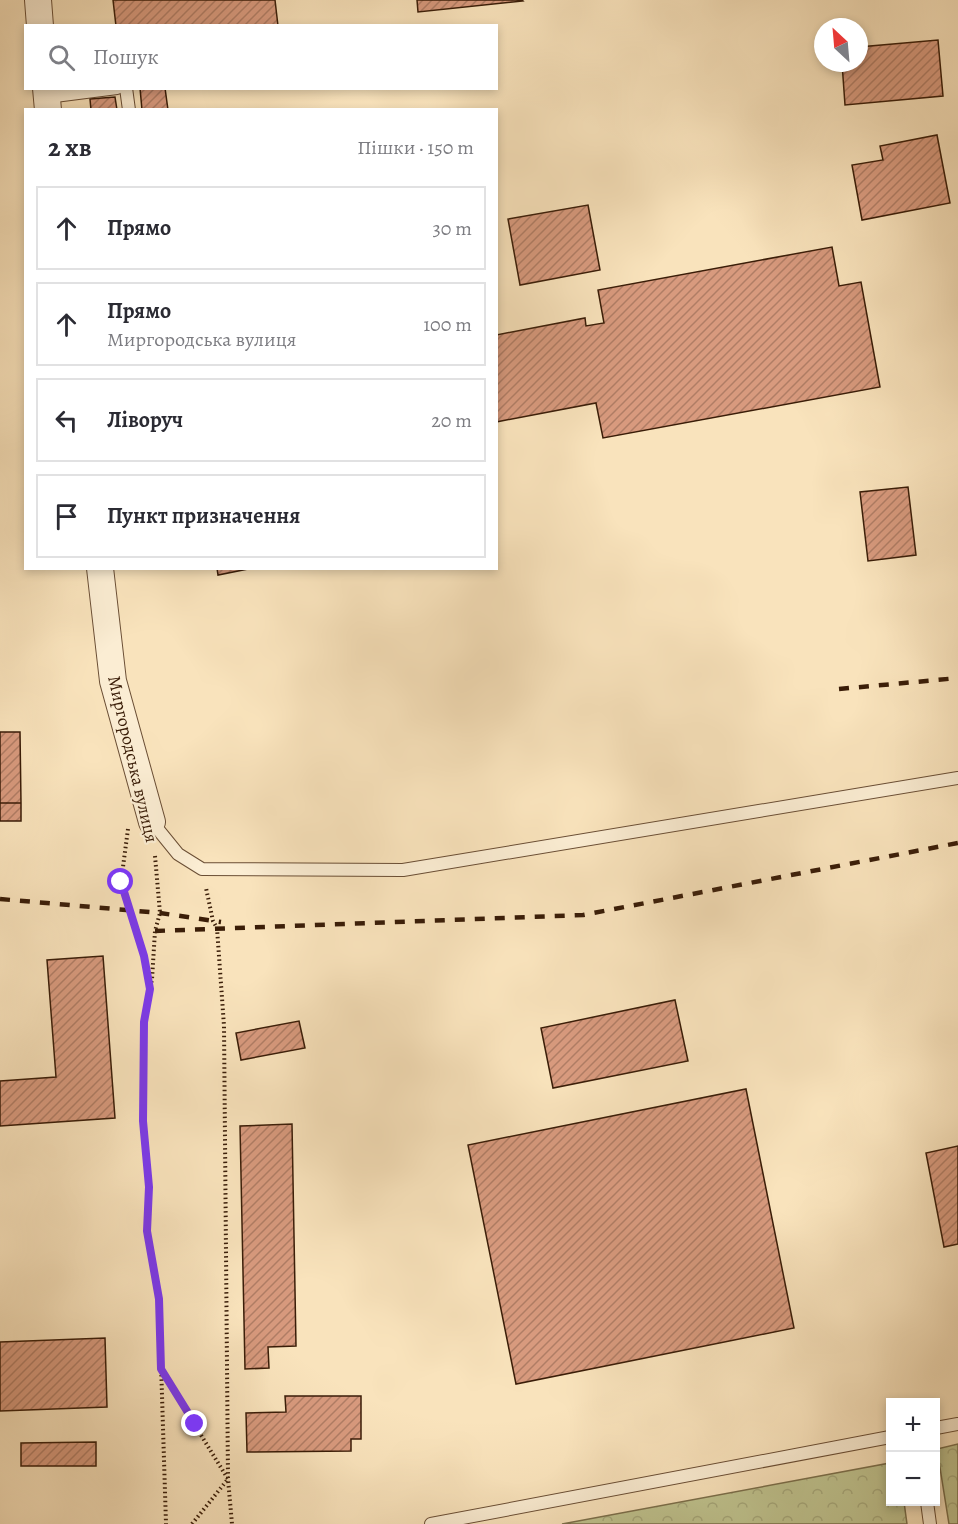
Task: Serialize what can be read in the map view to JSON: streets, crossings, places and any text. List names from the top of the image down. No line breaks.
{"streets":{"street":["Миргородська вулиця"]},"north":"top left","page":{"search":"Пошук","heading":["2 хв","Пішки · 150 m"],"list":[["Прямо","30 m"],["Прямо","Миргородська вулиця","100 m"],["Ліворуч","20 m"],"Пункт призначення"],"map_buttons":["+","−"]}}
